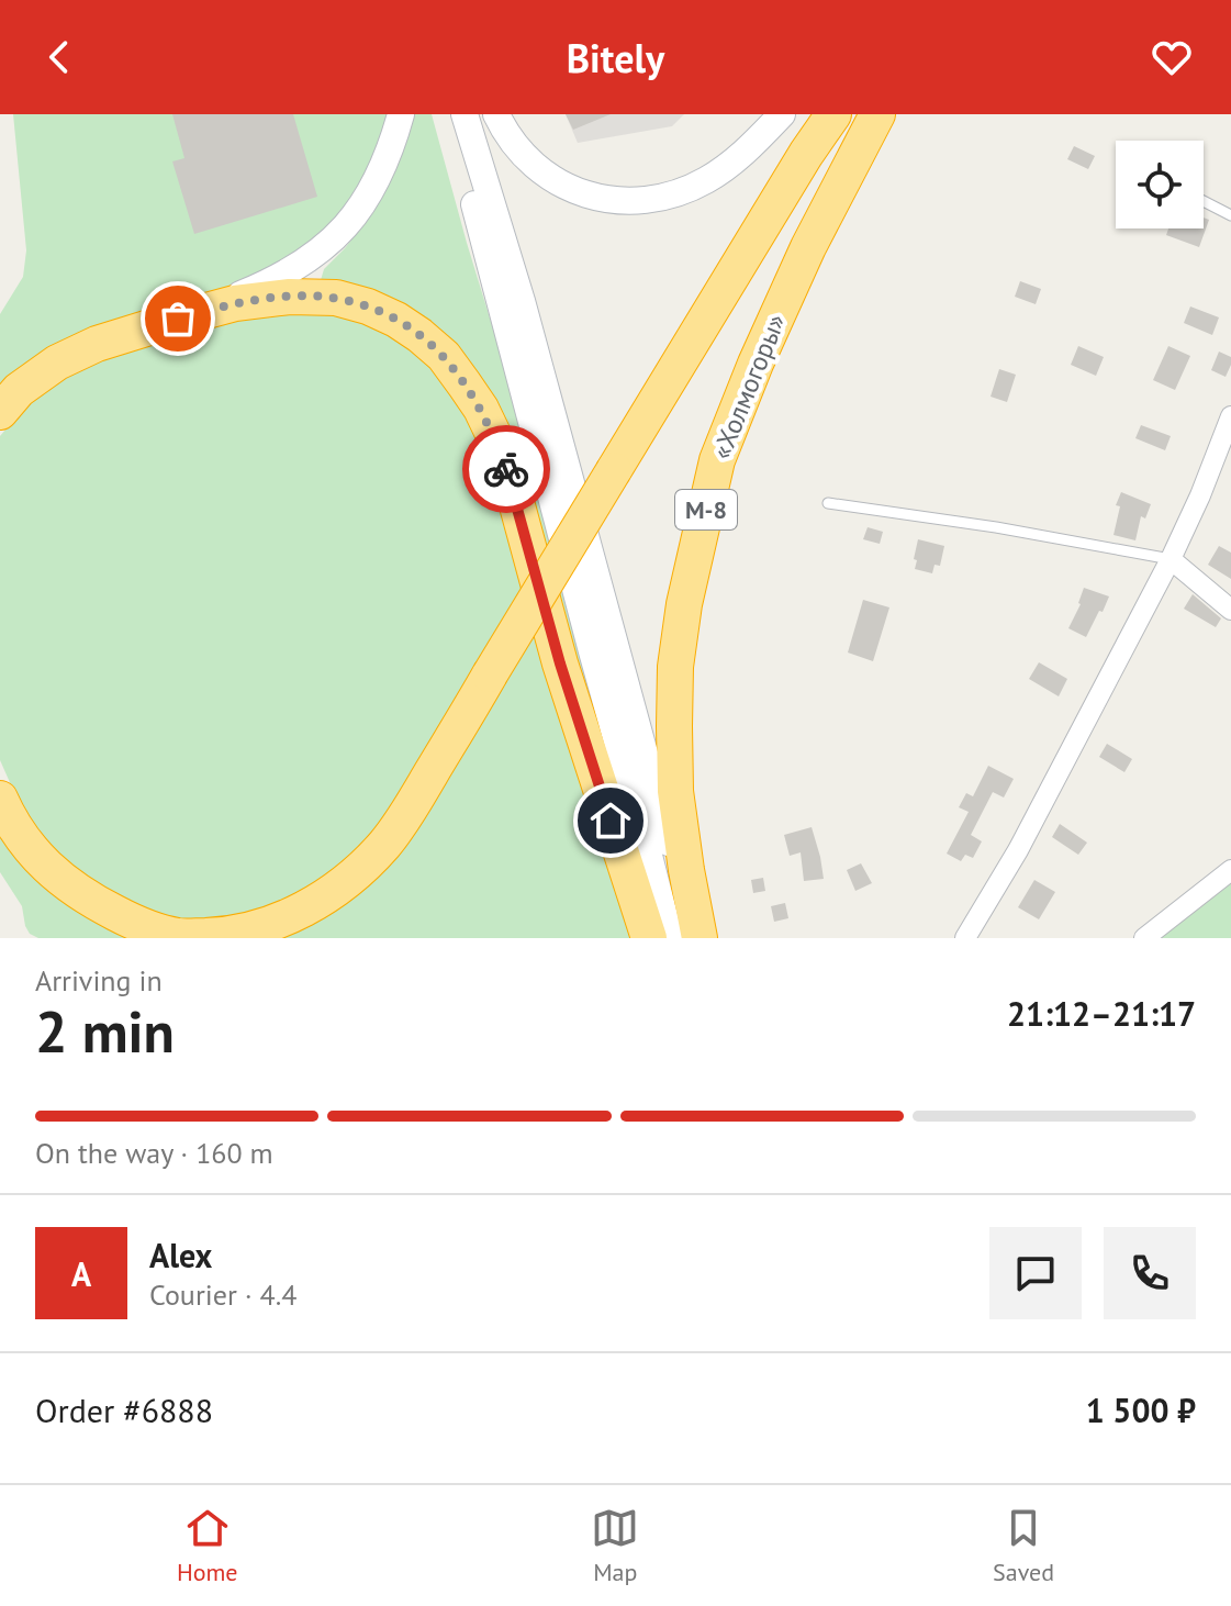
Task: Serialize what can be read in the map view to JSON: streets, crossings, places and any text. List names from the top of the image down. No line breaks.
{"streets":{"highway":["«Холмогоры»","М-8"]},"crossings":[["«Холмогоры»","М-8"]],"page":{"header":"Bitely","heading":["2 min","Arriving in","21:12–21:17"],"panel":["Alex","Courier · 4.4","Order #6888","1 500 ₽"],"bar":"On the way · 160 m","round":"A","tabs":["Home","Map","Saved"]}}
